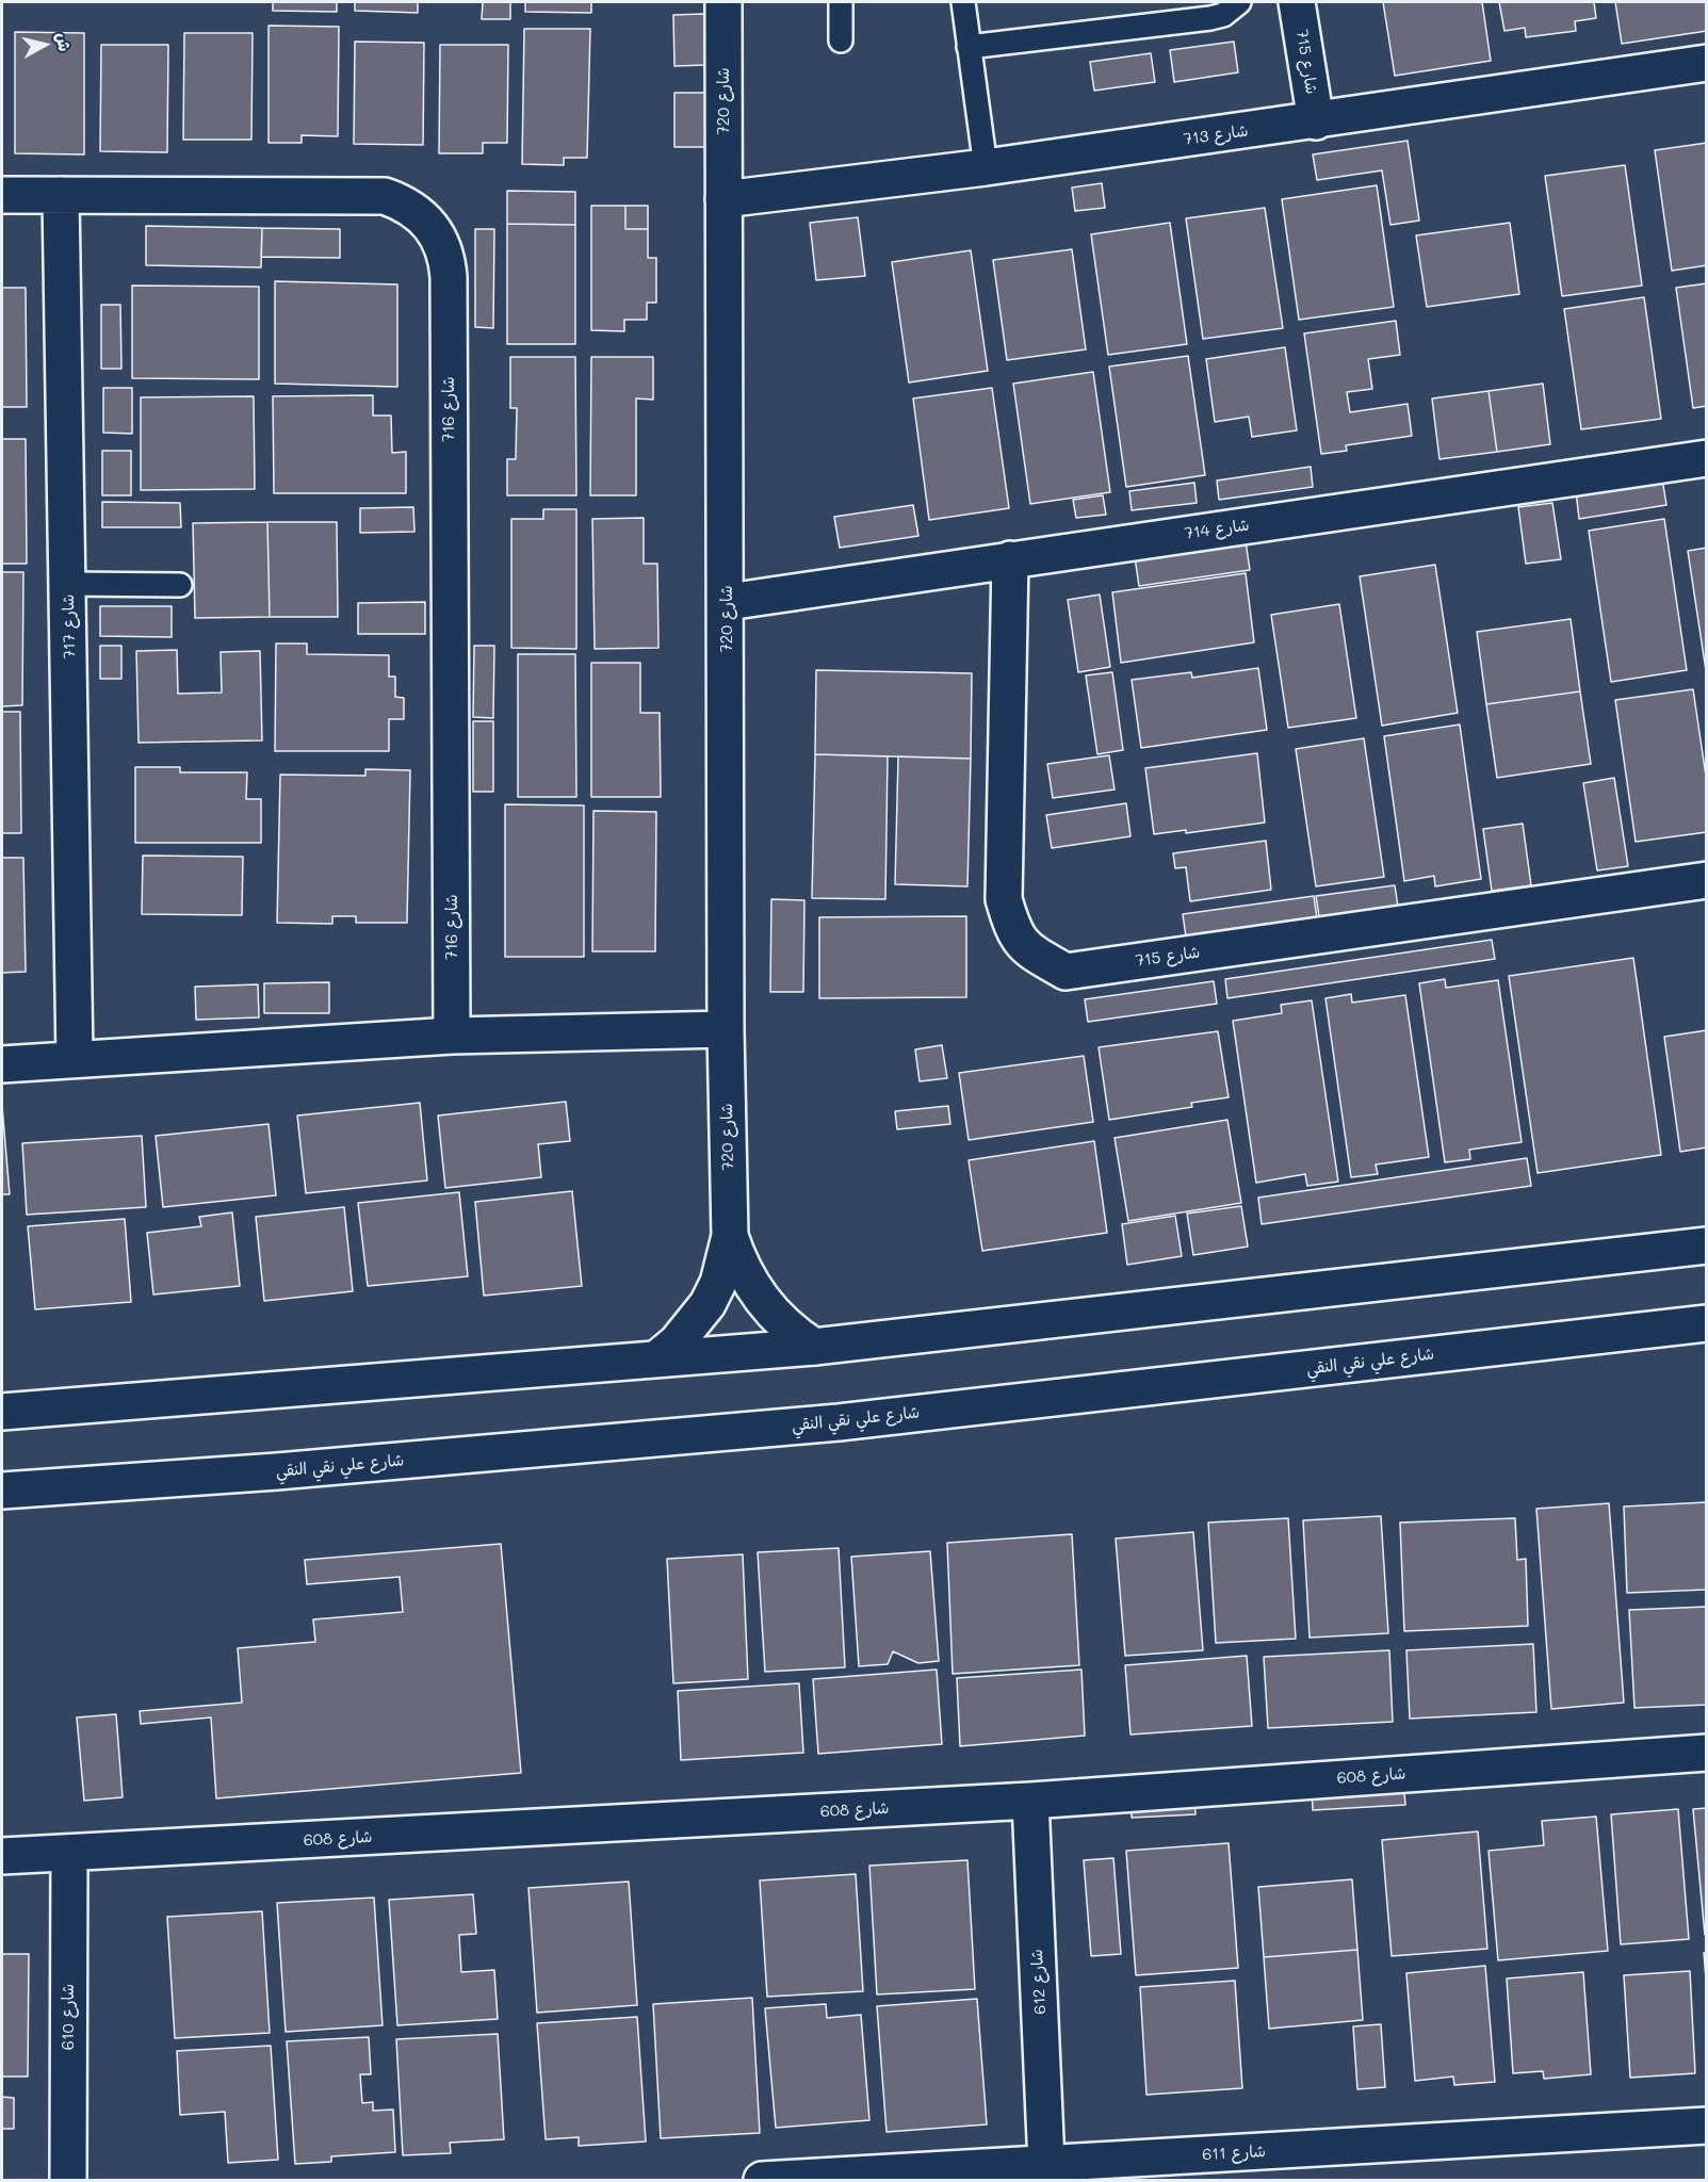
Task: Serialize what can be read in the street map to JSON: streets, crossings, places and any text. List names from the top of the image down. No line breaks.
{"streets":{"street":["شارع 715","شارع 720","شارع 713","شارع 716","شارع 714","شارع 717","شارع علي نقي النقي","شارع 608","شارع 612","شارع 610","شارع 611"]},"crossings":[["شارع 715","شارع 713"],["شارع 715","شارع 714"],["شارع 720","شارع 713"],["شارع 720","شارع 714"],["شارع 716","شارع 717"],["شارع 608","شارع 612"],["شارع 608","شارع 610"],["شارع 612","شارع 611"]],"north":"right"}
